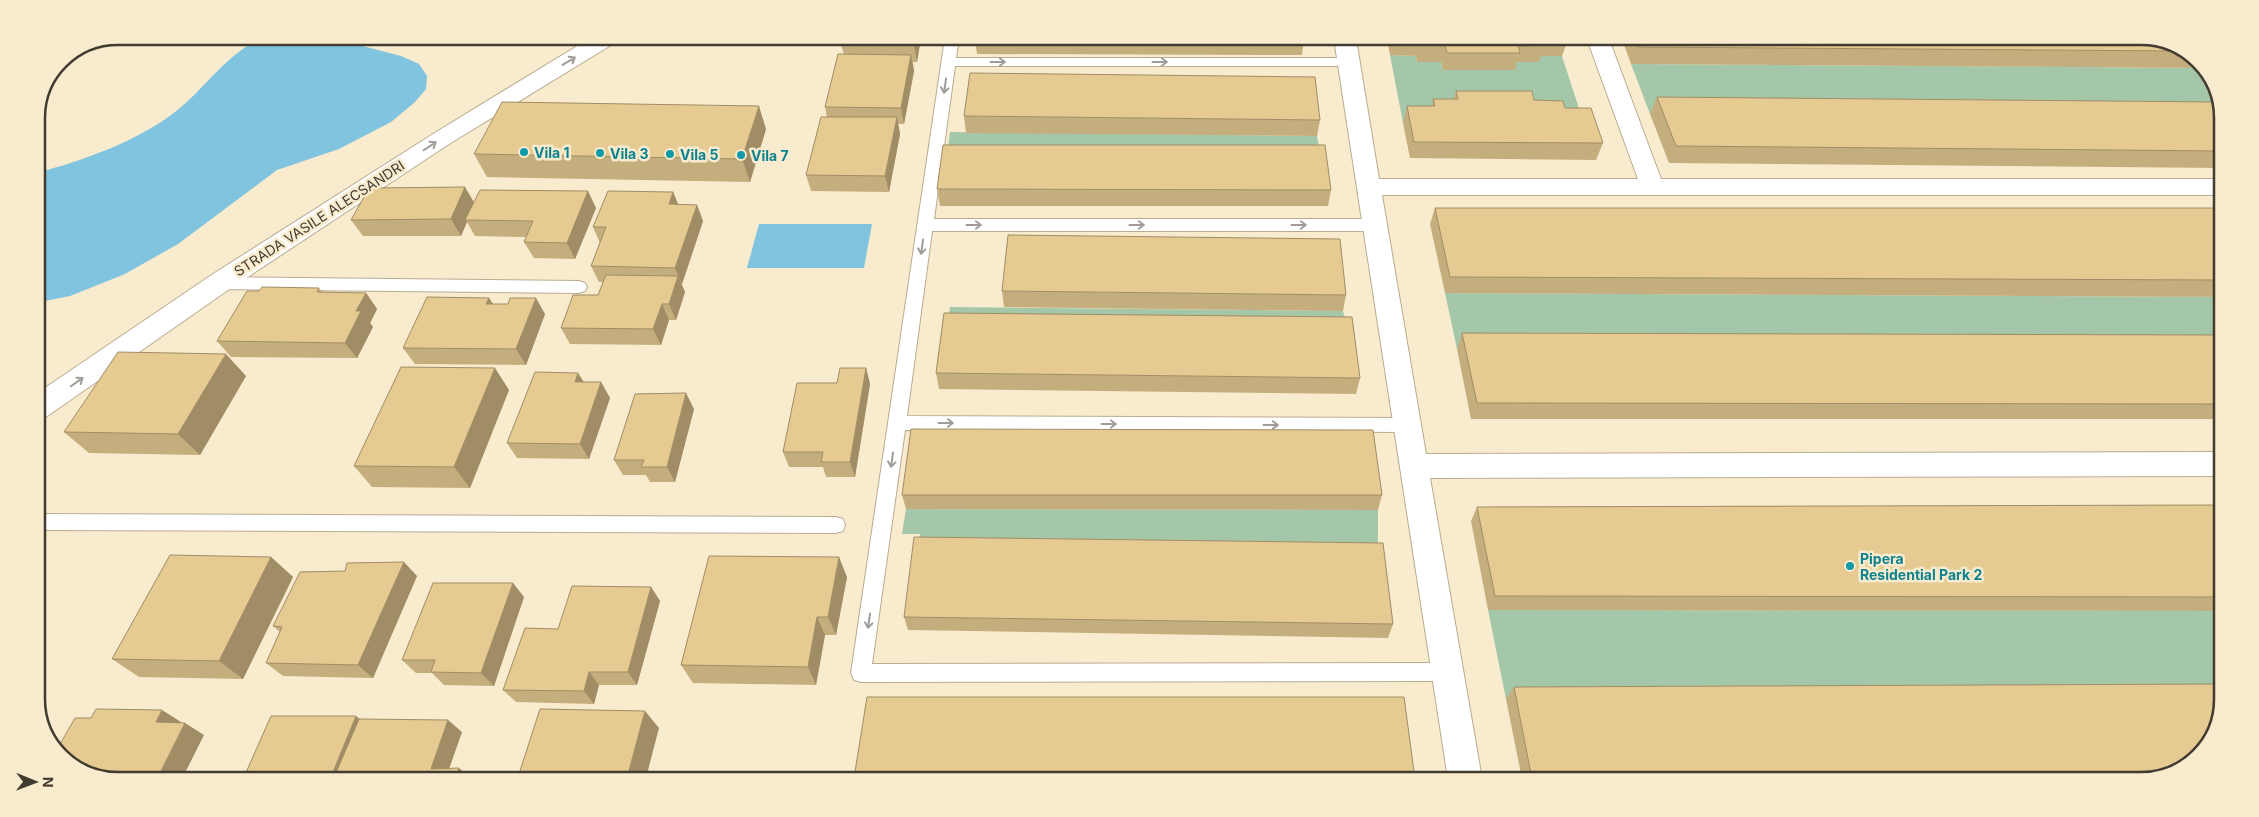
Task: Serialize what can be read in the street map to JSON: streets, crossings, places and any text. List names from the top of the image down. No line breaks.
{"streets":{"street":["STRADA VASILE ALECSANDRI"]},"one_way":["STRADA VASILE ALECSANDRI"],"places":["Vila 1","Vila 3","Vila 5","Vila 7","Pipera Residential Park 2"],"north":"right"}
